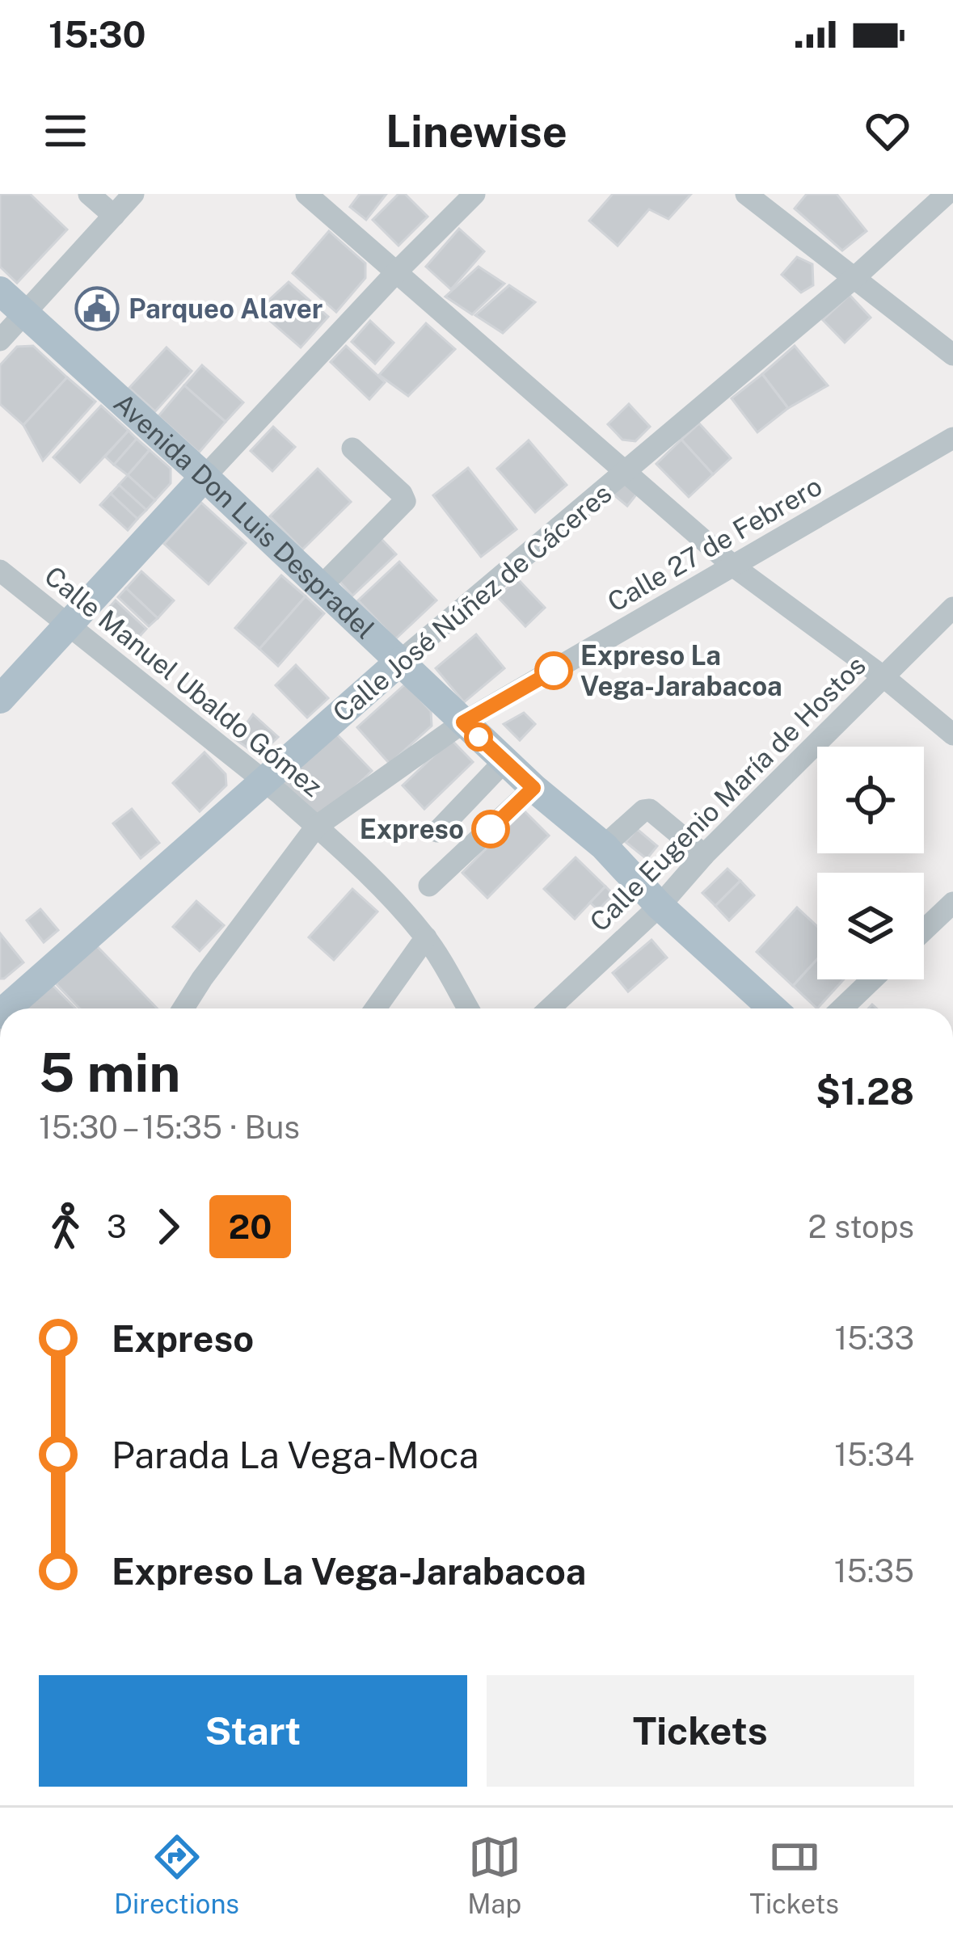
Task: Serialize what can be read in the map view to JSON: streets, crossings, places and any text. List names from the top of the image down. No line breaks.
{"streets":{"main road":["Avenida Don Luis Despradel","Calle José Núñez de Cáceres"],"street":["Calle 27 de Febrero","Calle Manuel Ubaldo Gómez","Calle Eugenio María de Hostos"]},"crossings":[["Avenida Don Luis Despradel","Calle 27 de Febrero"],["Avenida Don Luis Despradel","Calle José Núñez de Cáceres"],["Avenida Don Luis Despradel","Calle Eugenio María de Hostos"],["Calle 27 de Febrero","Calle Manuel Ubaldo Gómez"],["Calle José Núñez de Cáceres","Calle Manuel Ubaldo Gómez"]],"places":{"public building":["Parqueo Alaver"],"other":["Expreso La Vega-Jarabacoa","Expreso"]},"lines":["bus line 20"],"page":{"status":"15:30","header":"Linewise","heading":["5 min","15:30 – 15:35 · Bus","$1.28"],"legs":["3","20","2 stops"],"list":[{"name":"Expreso","value":"15:33"},{"name":"Parada La Vega-Moca","value":"15:34"},{"name":"Expreso La Vega-Jarabacoa","value":"15:35"}],"buttons":["Start","Tickets"],"tabs":["Directions","Map","Tickets"]}}
